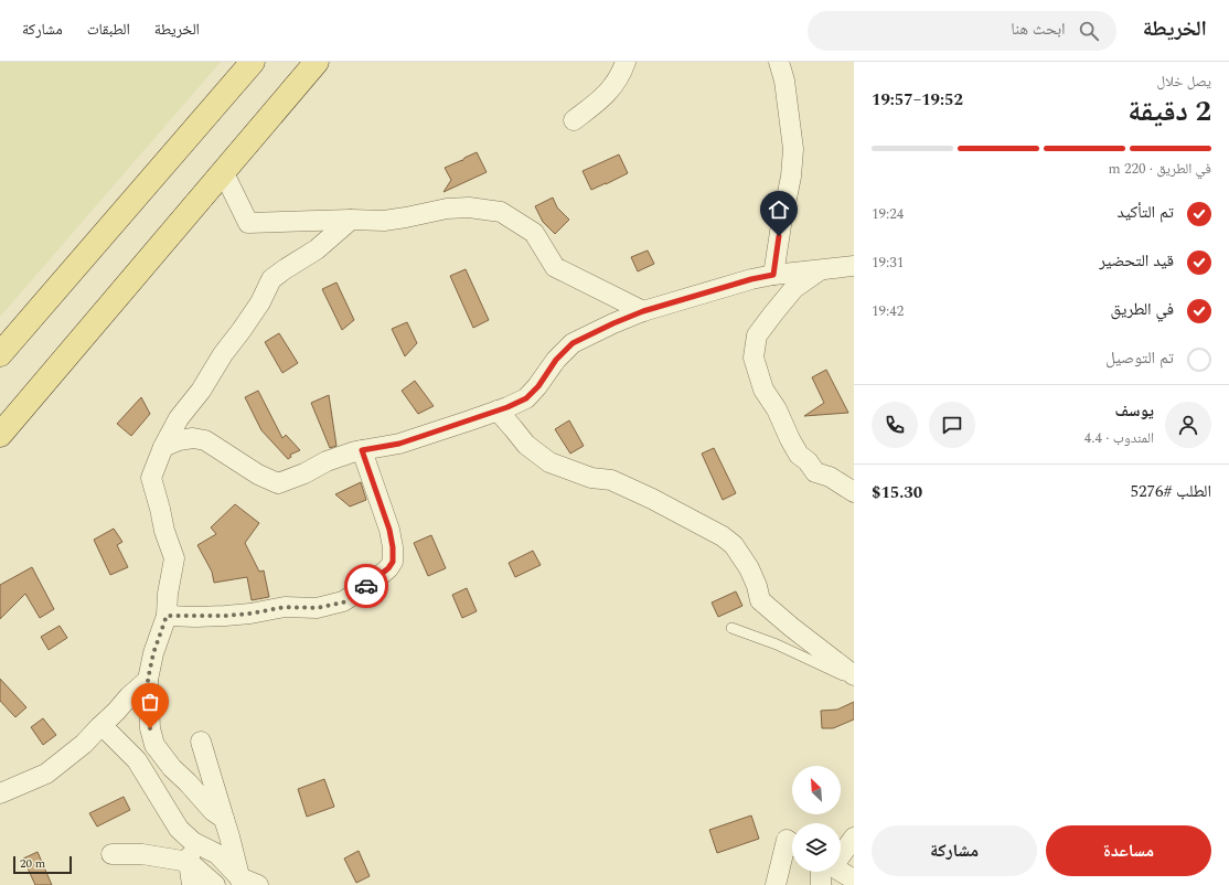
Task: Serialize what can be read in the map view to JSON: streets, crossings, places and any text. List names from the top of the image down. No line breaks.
{"scale_bar":"20 m","north":"top left","page":{"header":"الخريطة","search":"ابحث هنا","nav":["الخريطة","الطبقات","مشاركة"],"heading":["2 دقيقة","يصل خلال","19:52–19:57"],"panel":["يوسف","المندوب · 4.4","الطلب #5276","$15.30"],"bar":"في الطريق · 220 m","list":[["تم التأكيد","19:24"],["قيد التحضير","19:31"],["في الطريق","19:42"],"تم التوصيل"],"buttons":["مساعدة","مشاركة"],"scale":"20 m"}}
